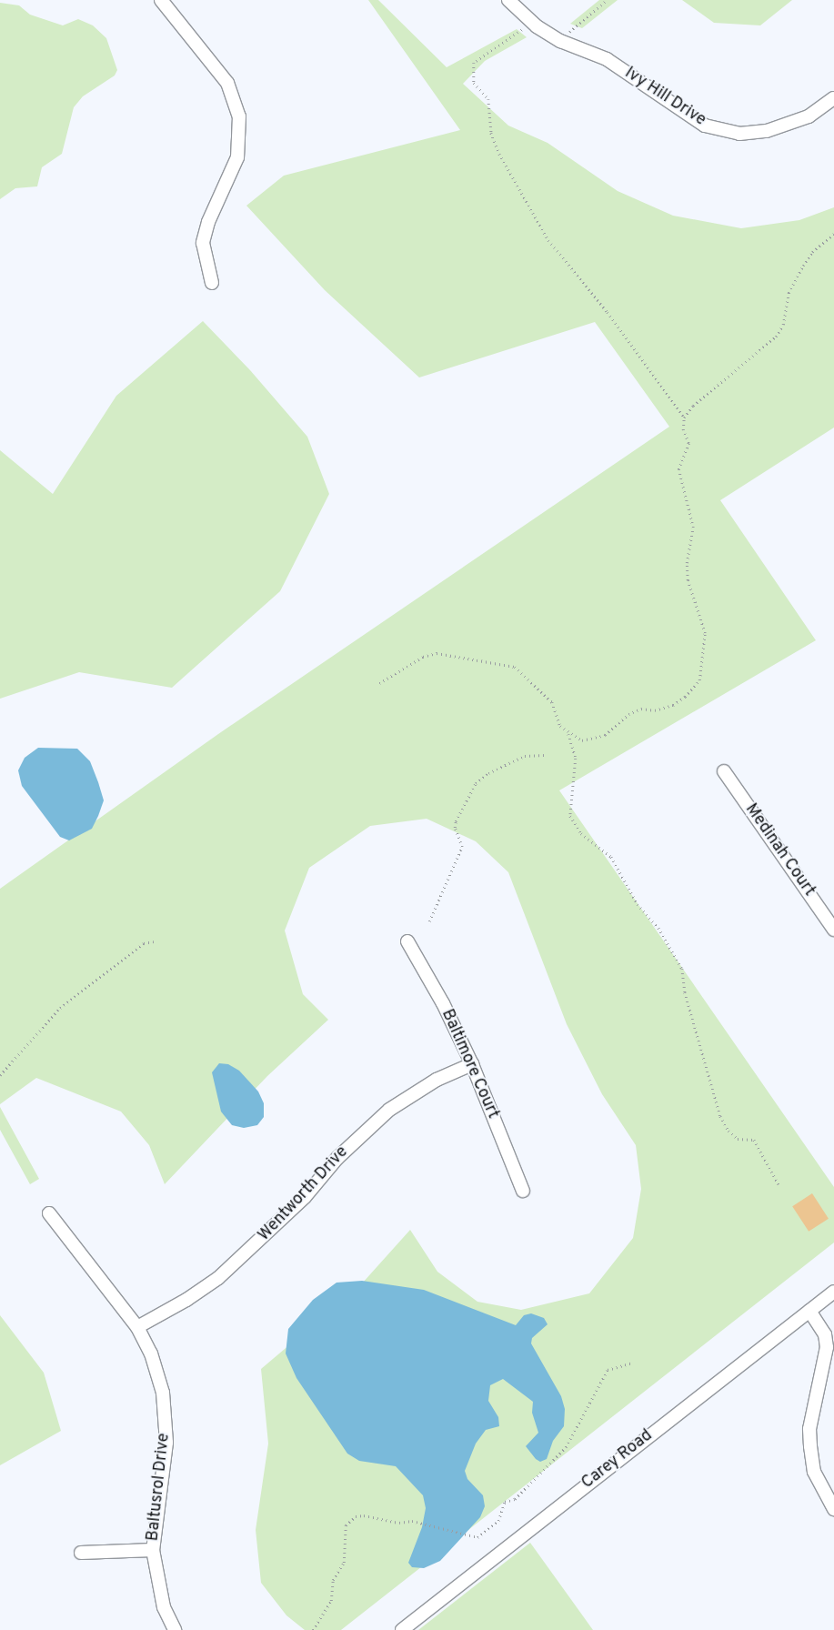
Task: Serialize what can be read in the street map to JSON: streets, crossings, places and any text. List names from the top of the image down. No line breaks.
{"streets":{"street":["Ivy Hill Drive","Medinah Court","Baltimore Court","Wentworth Drive","Carey Road","Baltusrol Drive"]},"crossings":[["Baltimore Court","Wentworth Drive"],["Wentworth Drive","Baltusrol Drive"]]}
